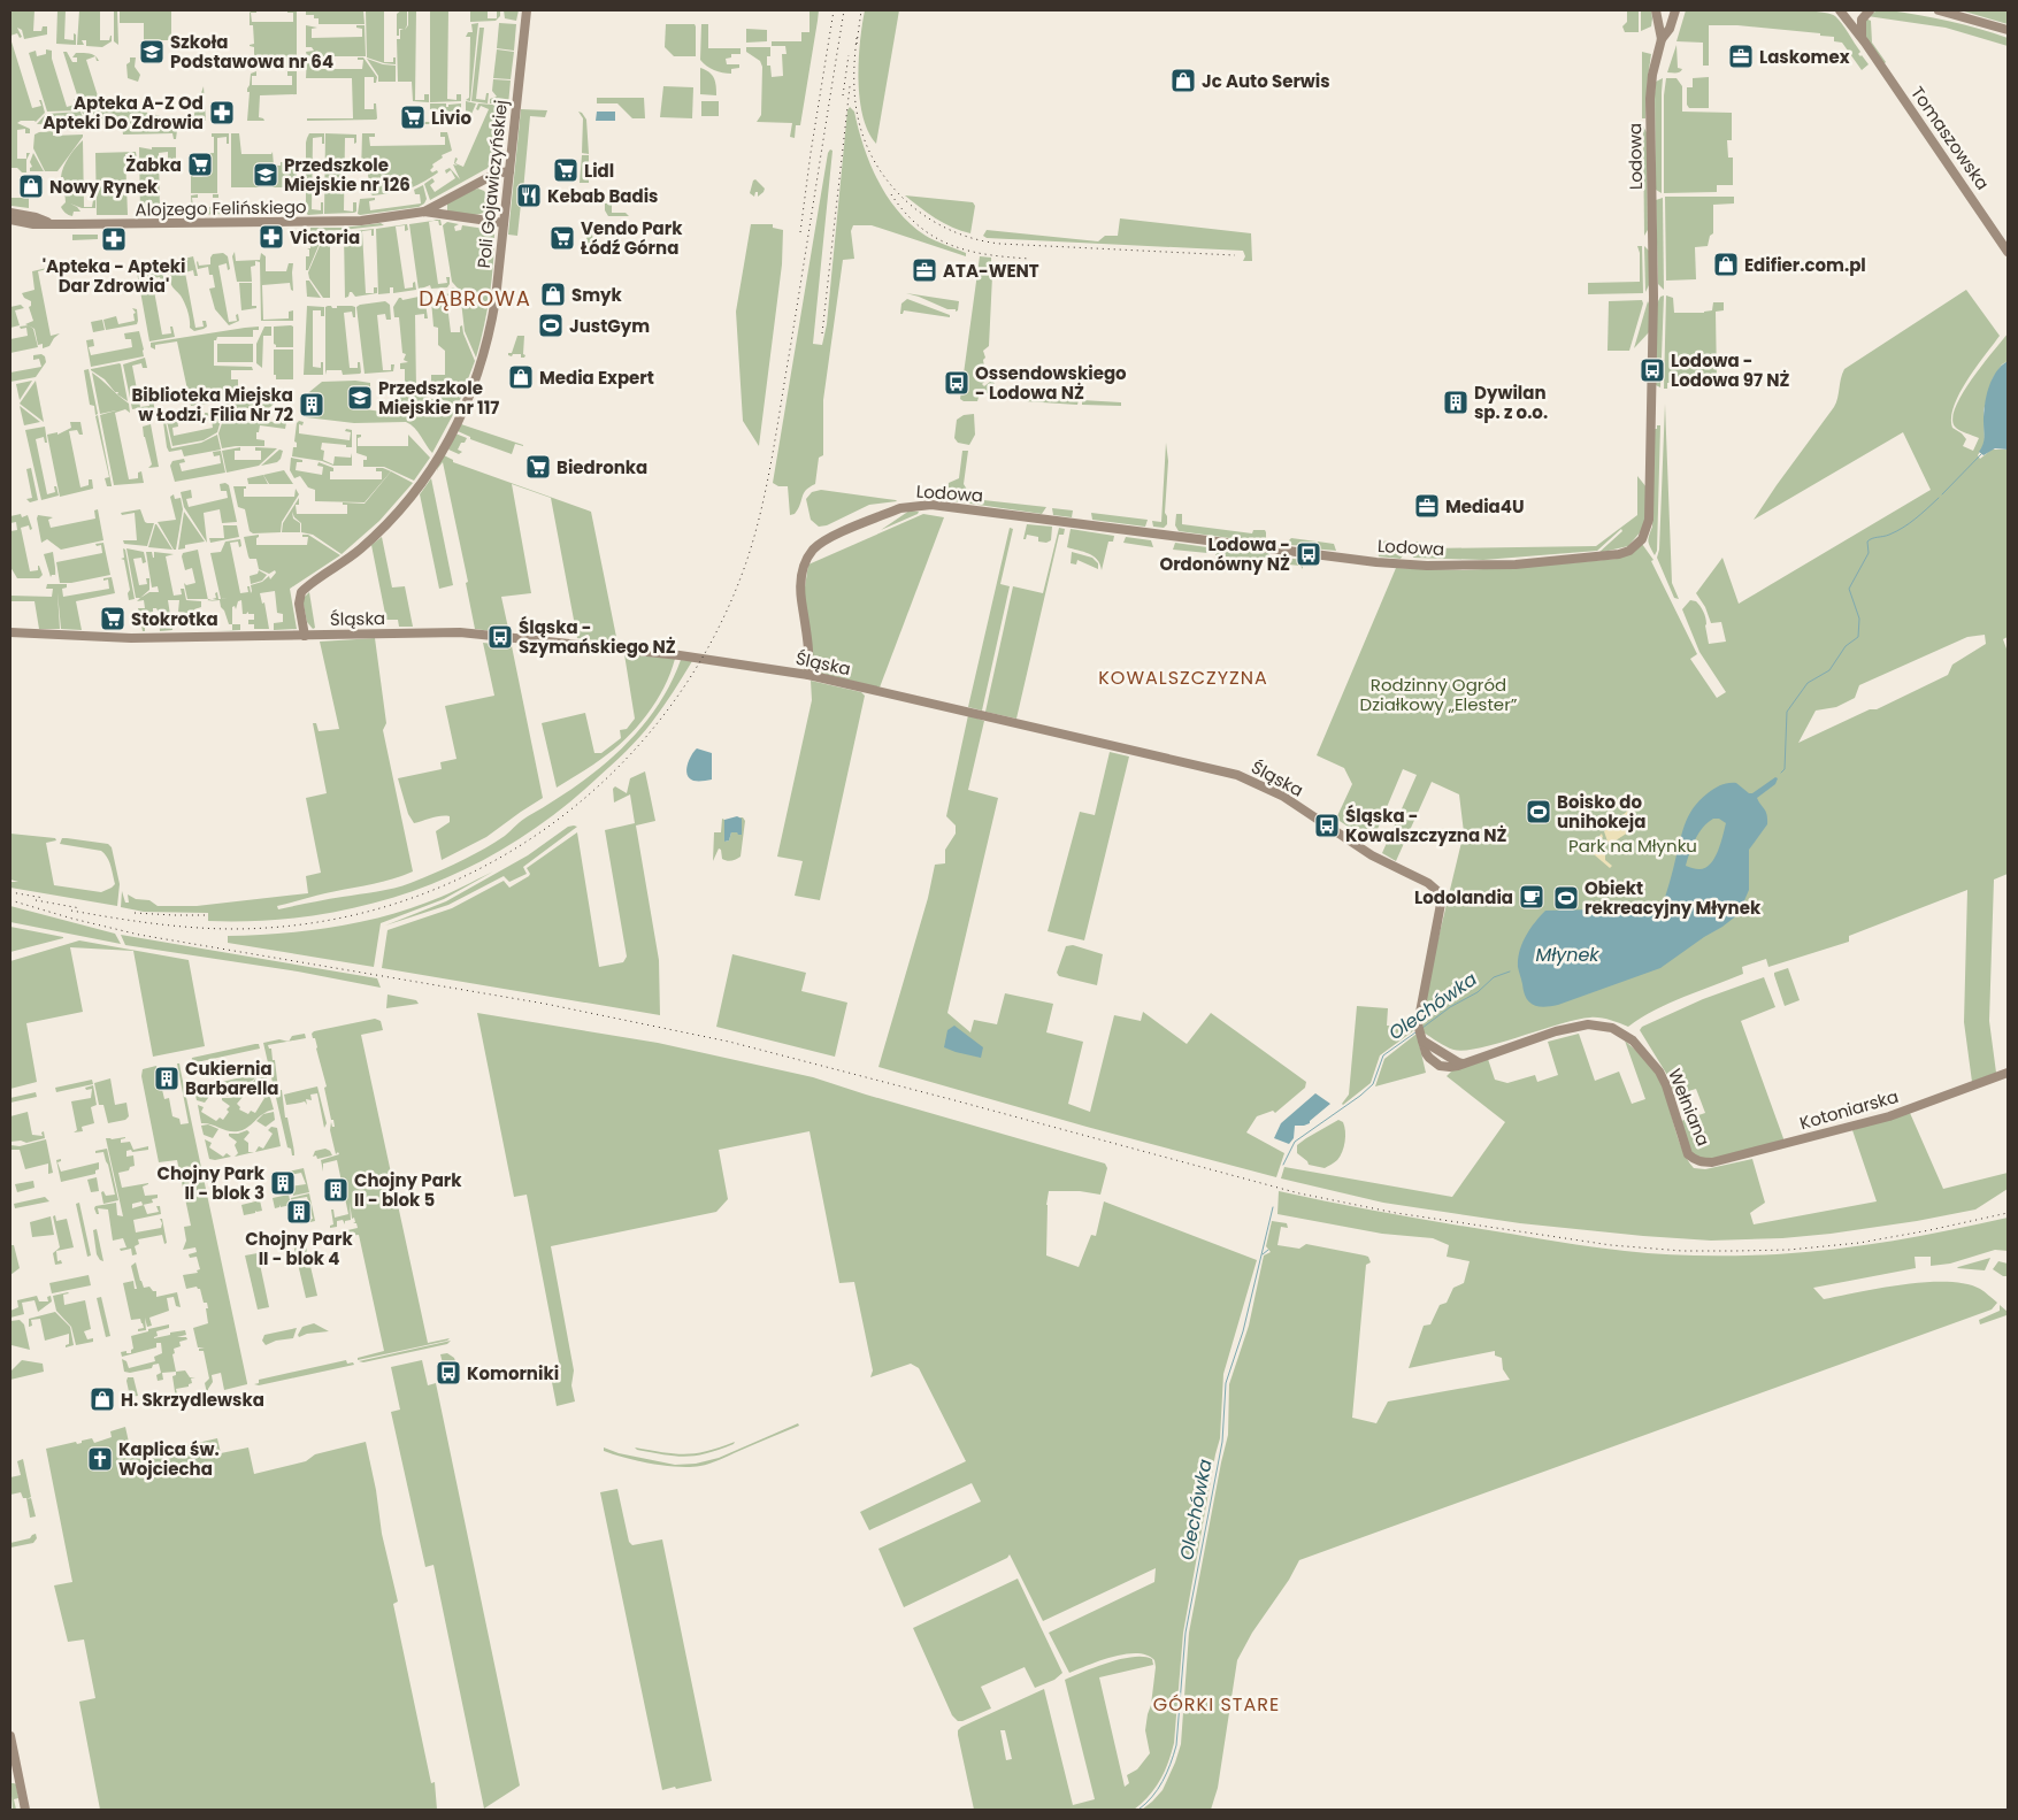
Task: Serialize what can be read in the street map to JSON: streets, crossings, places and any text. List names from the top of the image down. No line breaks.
{"streets":{"street":["Tomaszowska","Lodowa","Poli Gojawiczyńskiej","Alojzego Felińskiego","Śląska","Wełniana","Kotoniarska"]},"crossings":[["Lodowa","Śląska"],["Poli Gojawiczyńskiej","Alojzego Felińskiego"],["Poli Gojawiczyńskiej","Śląska"],["Śląska","Wełniana"],["Wełniana","Kotoniarska"]],"districts":["DĄBROWA","KOWALSZCZYZNA","GÓRKI STARE"],"water":["Młynek","Olechówka"],"parks":["Rodzinny Ogród Działkowy „Elester”","Park na Młynku"],"places":{"school or university":["Szkoła Podstawowa nr 64","Przedszkole Miejskie nr 126","Przedszkole Miejskie nr 117"],"office":["Laskomex","ATA-WENT","Media4U"],"shop":["Jc Auto Serwis","Nowy Rynek","Edifier.com.pl","Smyk","Media Expert","H. Skrzydlewska"],"pharmacy":["Apteka A-Z Od Apteki Do Zdrowia","Victoria","'Apteka - Apteki Dar Zdrowia'"],"supermarket":["Livio","Żabka","Lidl","Vendo Park Łódź Górna","Biedronka","Stokrotka"],"restaurant":["Kebab Badis"],"sports":["JustGym","Boisko do unihokeja","Obiekt rekreacyjny Młynek"],"bus stop":["Lodowa - Lodowa 97 NŻ","Ossendowskiego - Lodowa NŻ","Lodowa - Ordonówny NŻ","Śląska - Szymańskiego NŻ","Śląska - Kowalszczyzna NŻ","Komorniki"],"building":["Dywilan sp. z o.o.","Biblioteka Miejska w Łodzi, Filia Nr 72","Cukiernia Barbarella","Chojny Park II - blok 3","Chojny Park II - blok 5","Chojny Park II - blok 4"],"cafe":["Lodolandia"],"church":["Kaplica św. Wojciecha"]}}
